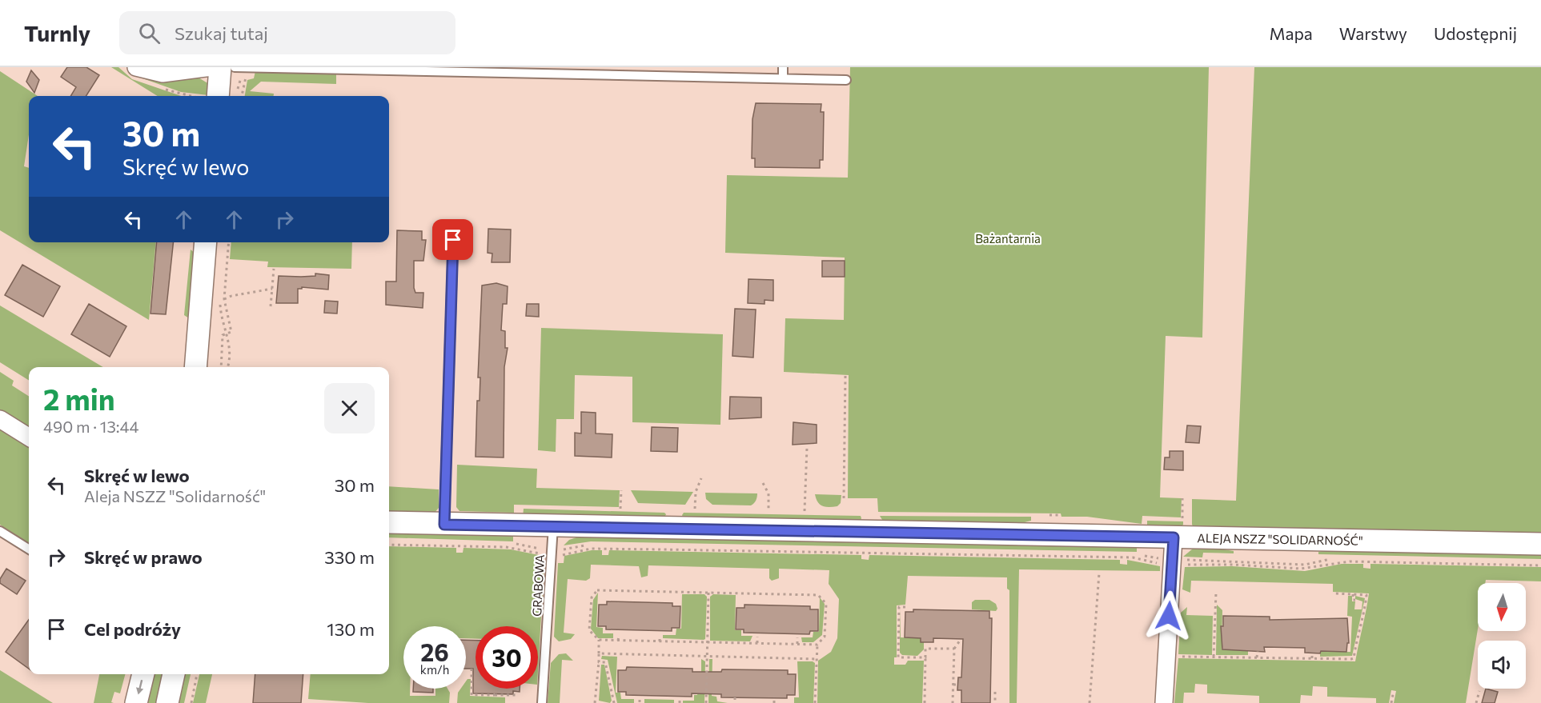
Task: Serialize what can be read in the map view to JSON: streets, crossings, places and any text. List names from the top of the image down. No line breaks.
{"streets":{"street":["ALEJA NSZZ \"SOLIDARNOŚĆ\""],"lane":["GRABOWA"]},"crossings":[["ALEJA NSZZ \"SOLIDARNOŚĆ\"","GRABOWA"]],"parks":["Bażantarnia"],"north":"bottom","page":{"header":"Turnly","search":"Szukaj tutaj","nav":["Mapa","Warstwy","Udostępnij"],"turn":["30 m","Skręć w lewo"],"heading":["2 min","490 m · 13:44"],"list":[{"name":"Skręć w lewo","note":"Aleja NSZZ \"Solidarność\"","value":"30 m"},{"name":"Skręć w prawo","value":"330 m"},{"name":"Cel podróży","value":"130 m"}],"speed":"26 km/h","limit":"30"}}
